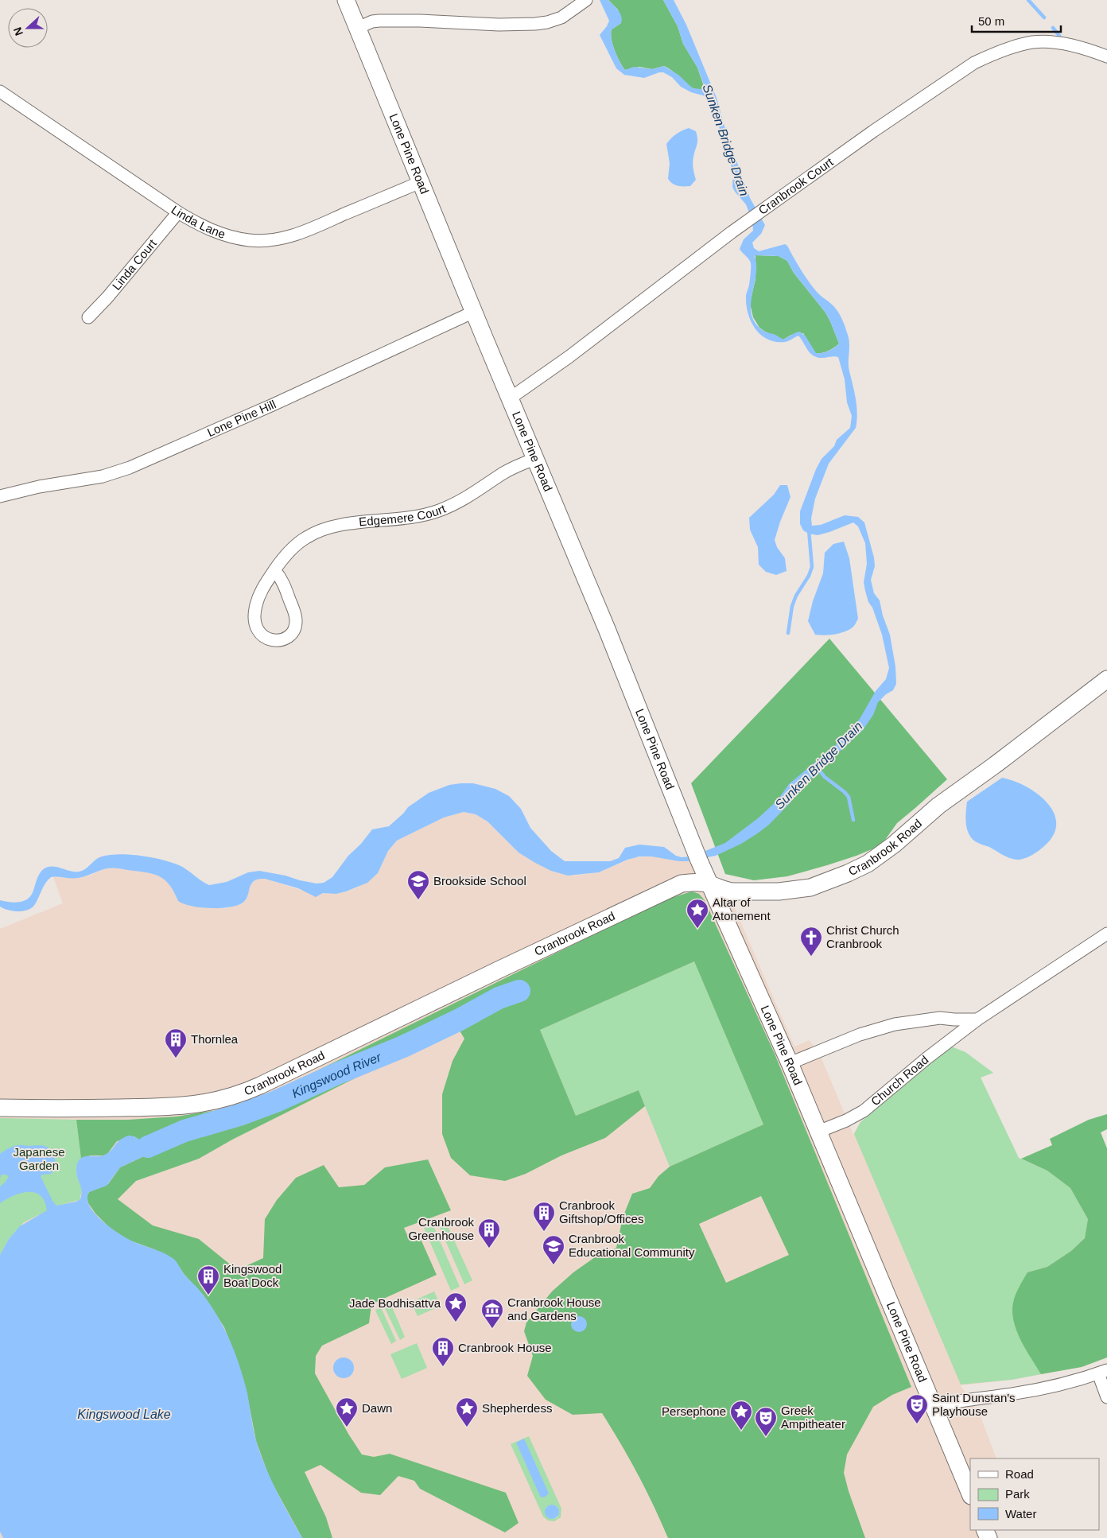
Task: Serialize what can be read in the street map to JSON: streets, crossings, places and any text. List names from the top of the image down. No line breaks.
{"streets":{"street":["Lone Pine Road","Cranbrook Court","Linda Lane","Linda Court","Lone Pine Hill","Edgemere Court","Cranbrook Road","Church Road"]},"crossings":[["Lone Pine Road","Cranbrook Court"],["Lone Pine Road","Linda Lane"],["Lone Pine Road","Lone Pine Hill"],["Lone Pine Road","Edgemere Court"],["Lone Pine Road","Cranbrook Road"],["Lone Pine Road","Church Road"],["Linda Lane","Linda Court"]],"water":["Sunken Bridge Drain","Kingswood River","Kingswood Lake"],"parks":["Japanese Garden"],"places":{"school or university":["Brookside School","Cranbrook Educational Community"],"place":["Altar of Atonement","Jade Bodhisattva","Dawn","Shepherdess","Persephone"],"church":["Christ Church Cranbrook"],"building":["Thornlea","Cranbrook Giftshop/Offices","Cranbrook Greenhouse","Kingswood Boat Dock","Cranbrook House"],"museum":["Cranbrook House and Gardens"],"theatre":["Saint Dunstan's Playhouse","Greek Ampitheater"]},"legend":["Road","Park","Water"],"scale_bar":"50 m","north":"left"}
